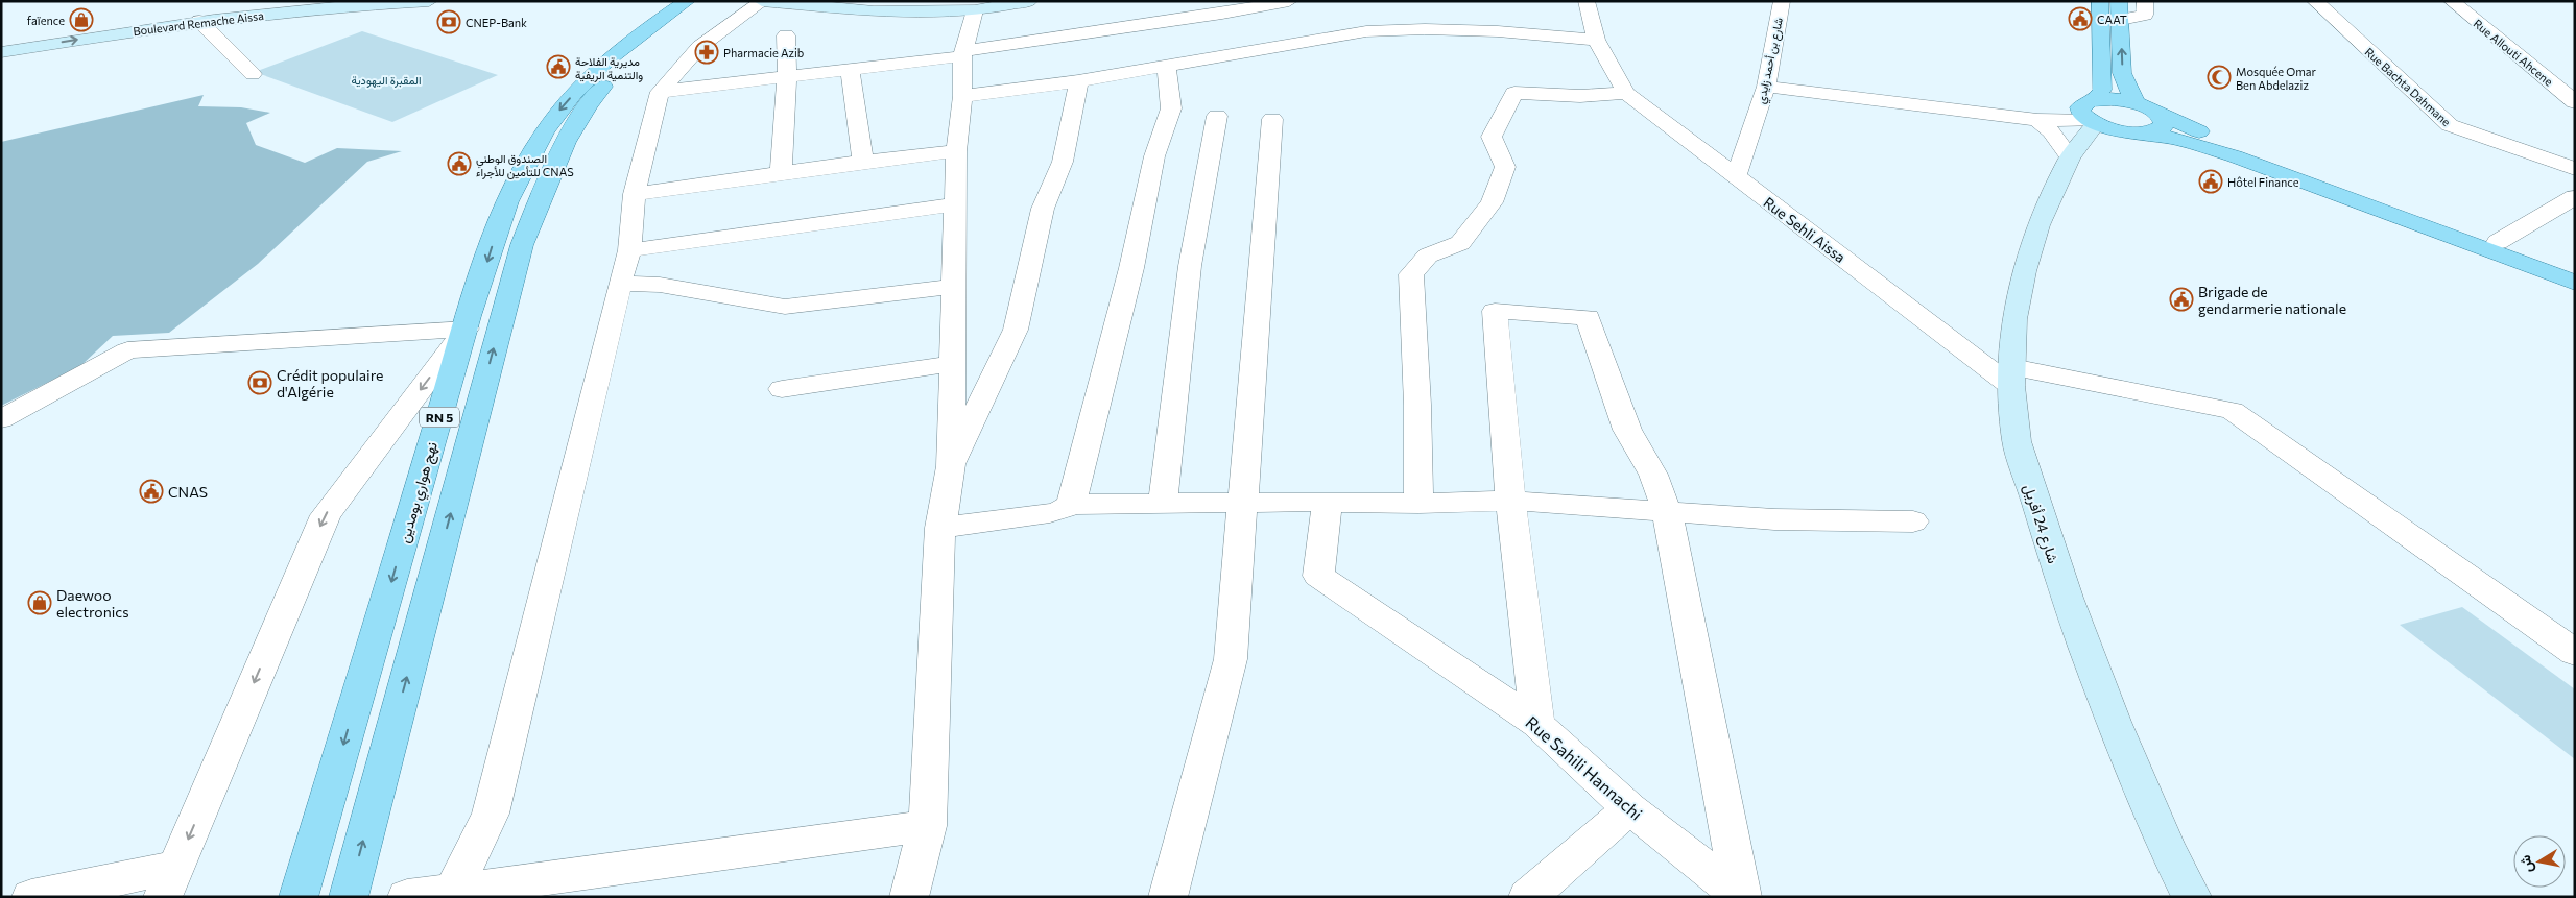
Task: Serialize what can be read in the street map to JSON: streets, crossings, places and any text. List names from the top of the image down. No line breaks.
{"streets":{"main road":["Boulevard Remache Aissa","RN 5","نهج هواري بومدين","شارع 24 أفريل"],"street":["Rue Allouti Ahcene","شارع بن أحمد زايدي","Rue Bachta Dahmane","Rue Sehli Aissa","Rue Sahili Hannachi"]},"crossings":[["شارع بن أحمد زايدي","Rue Sehli Aissa"],["Rue Sehli Aissa","شارع 24 أفريل"]],"parks":["المقبرة اليهودية"],"places":{"public building":["CAAT","مديرية الفلاحة والتنمية الريفية","الصندوق الوطني للتأمين للأجراء CNAS","Hôtel Finance","Brigade de gendarmerie nationale","CNAS"],"shop":["faïence","Daewoo electronics"],"bank":["CNEP-Bank","Crédit populaire d'Algérie"],"pharmacy":["Pharmacie Azib"],"mosque":["Mosquée Omar Ben Abdelaziz"]},"north":"left"}
